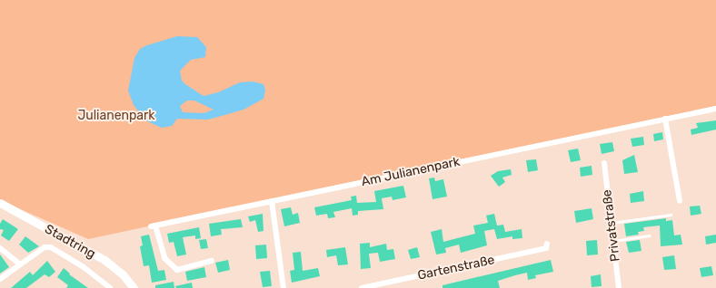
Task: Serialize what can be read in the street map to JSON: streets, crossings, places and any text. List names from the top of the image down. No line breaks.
{"streets":{"main road":["Stadtring"],"street":["Am Julianenpark","Privatstraße","Gartenstraße"]},"parks":["Julianenpark"]}
